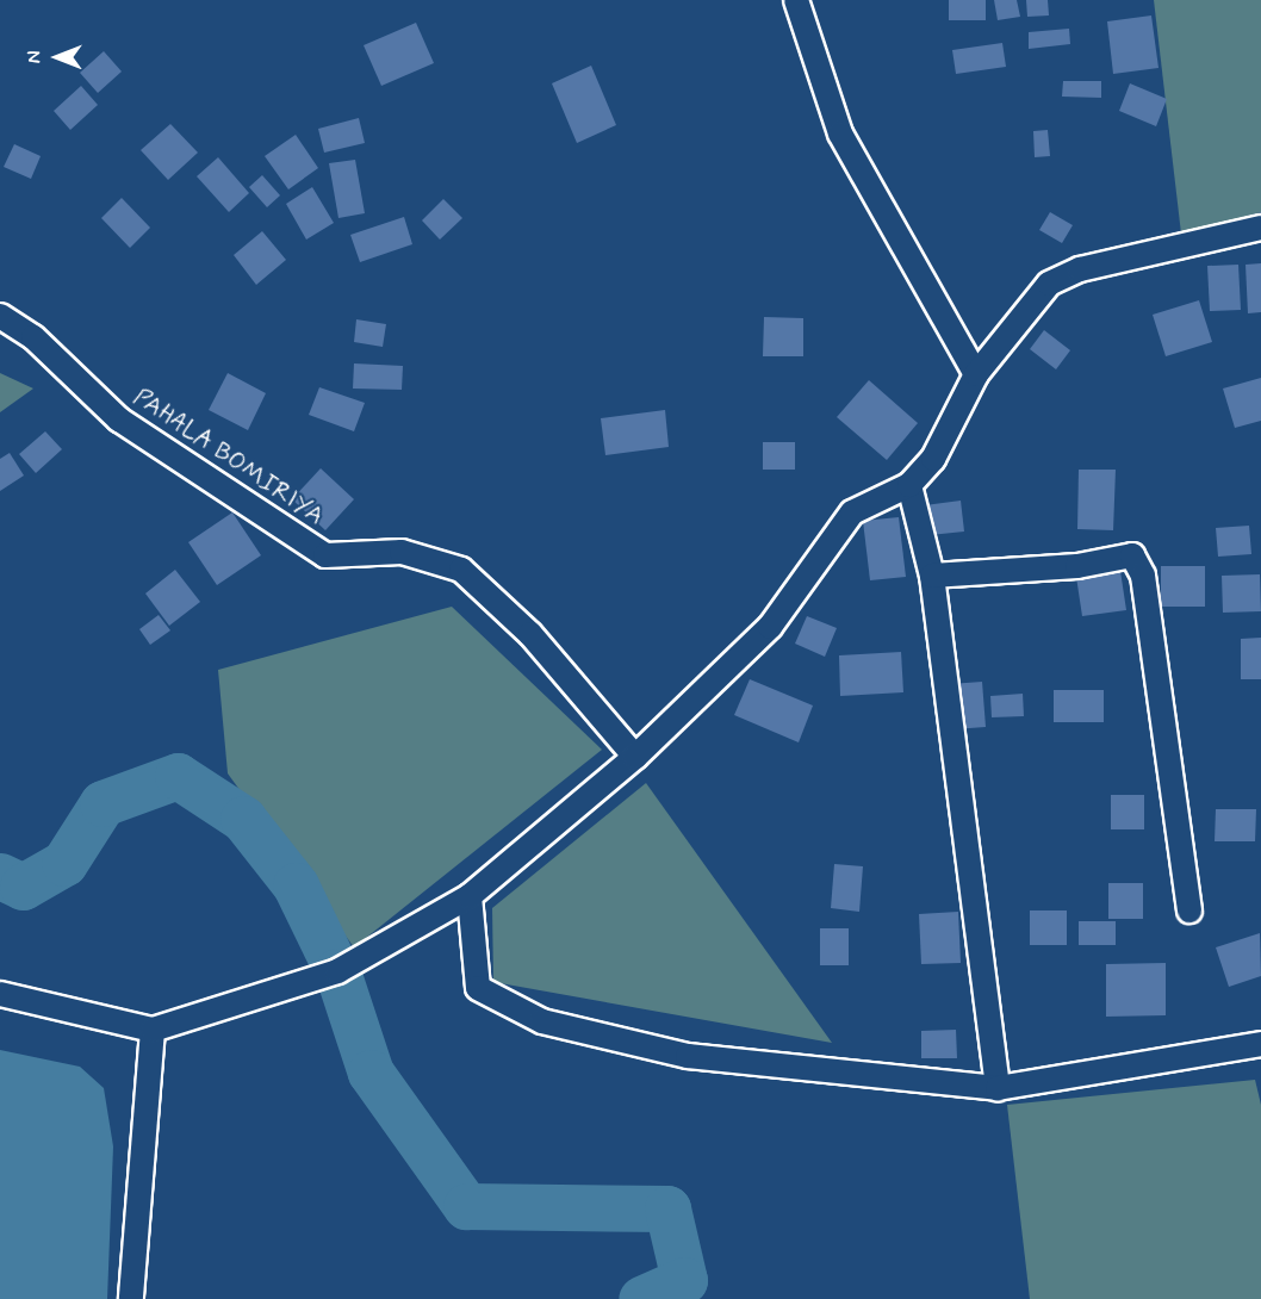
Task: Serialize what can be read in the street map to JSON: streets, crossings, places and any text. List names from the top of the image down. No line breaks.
{"streets":{"street":["PAHALA BOMIRIYA"]},"north":"left"}
